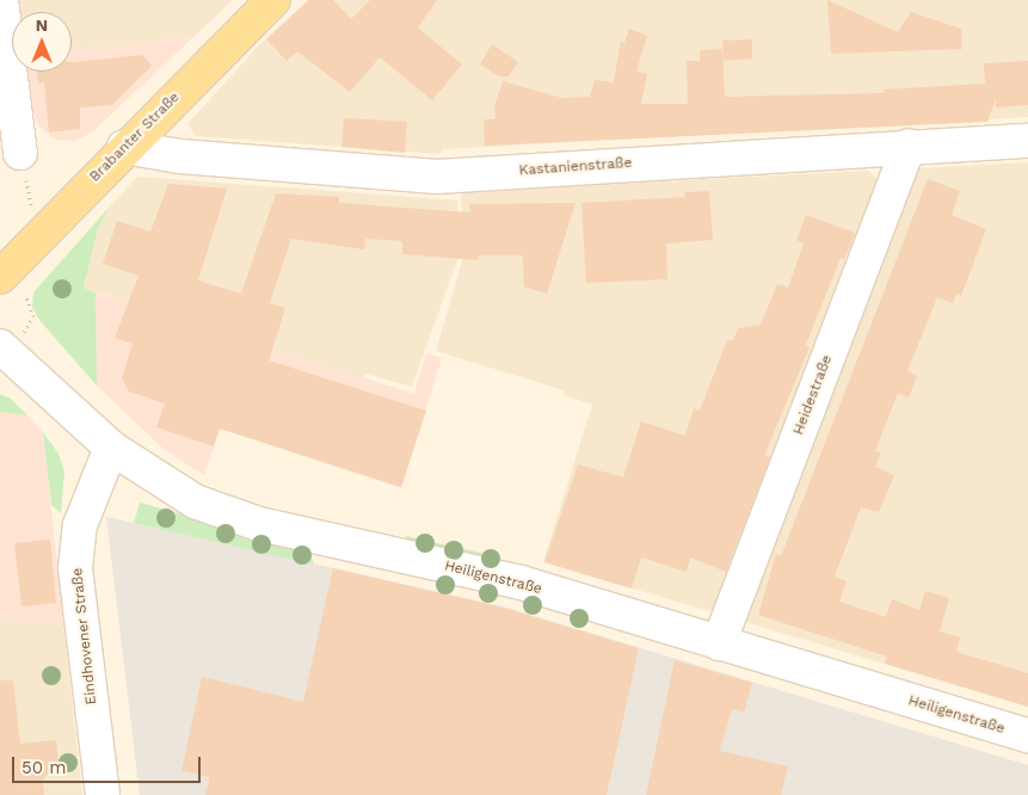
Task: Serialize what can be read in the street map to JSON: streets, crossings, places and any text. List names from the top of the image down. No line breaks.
{"streets":{"main road":["Brabanter Straße"],"street":["Kastanienstraße","Heidestraße","Heiligenstraße","Eindhovener Straße"]},"crossings":[["Brabanter Straße","Kastanienstraße"],["Kastanienstraße","Heidestraße"],["Heidestraße","Heiligenstraße"],["Heiligenstraße","Eindhovener Straße"]],"scale_bar":"50 m","north":"top"}
